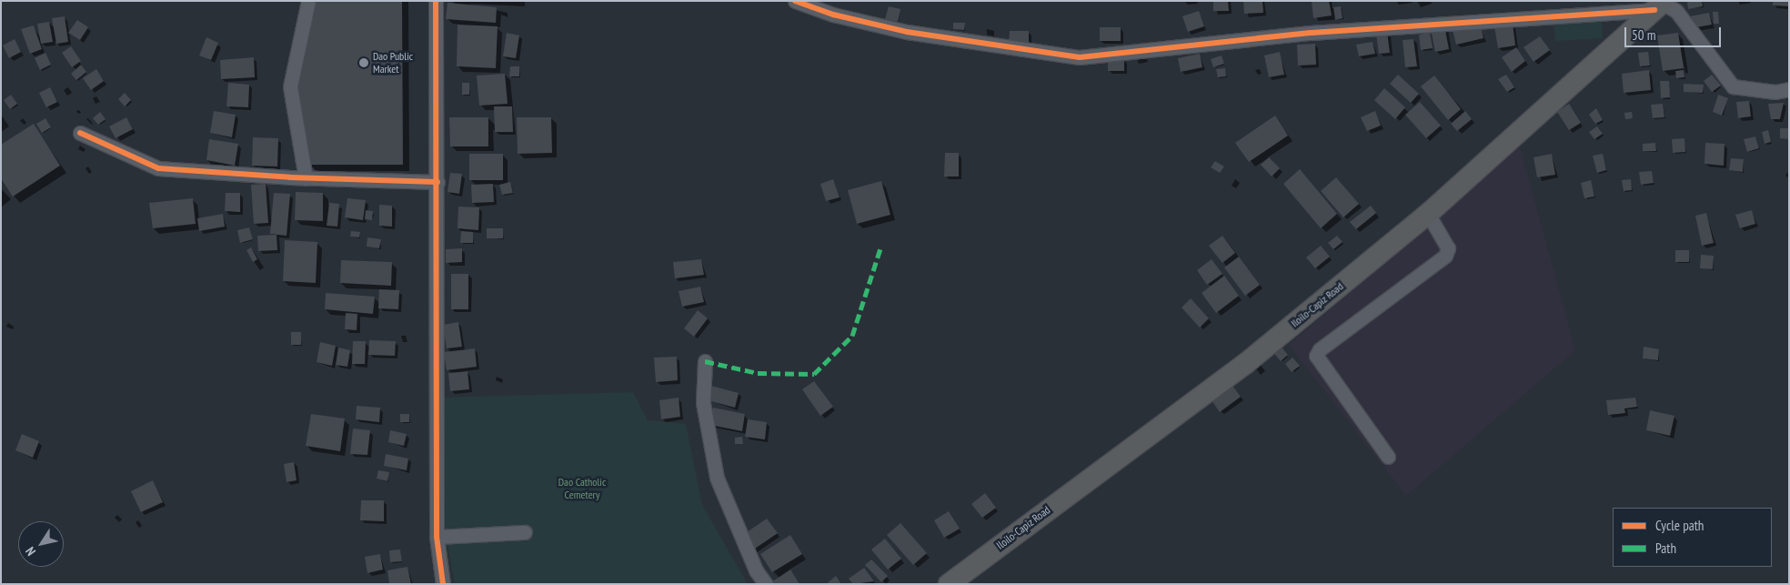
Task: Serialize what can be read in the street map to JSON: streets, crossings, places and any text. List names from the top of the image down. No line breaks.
{"streets":{"highway":["Iloilo-Capiz Road"]},"parks":["Dao Catholic Cemetery"],"places":["Dao Public Market"],"legend":["Cycle path","Path"],"scale_bar":"50 m","north":"bottom left"}
